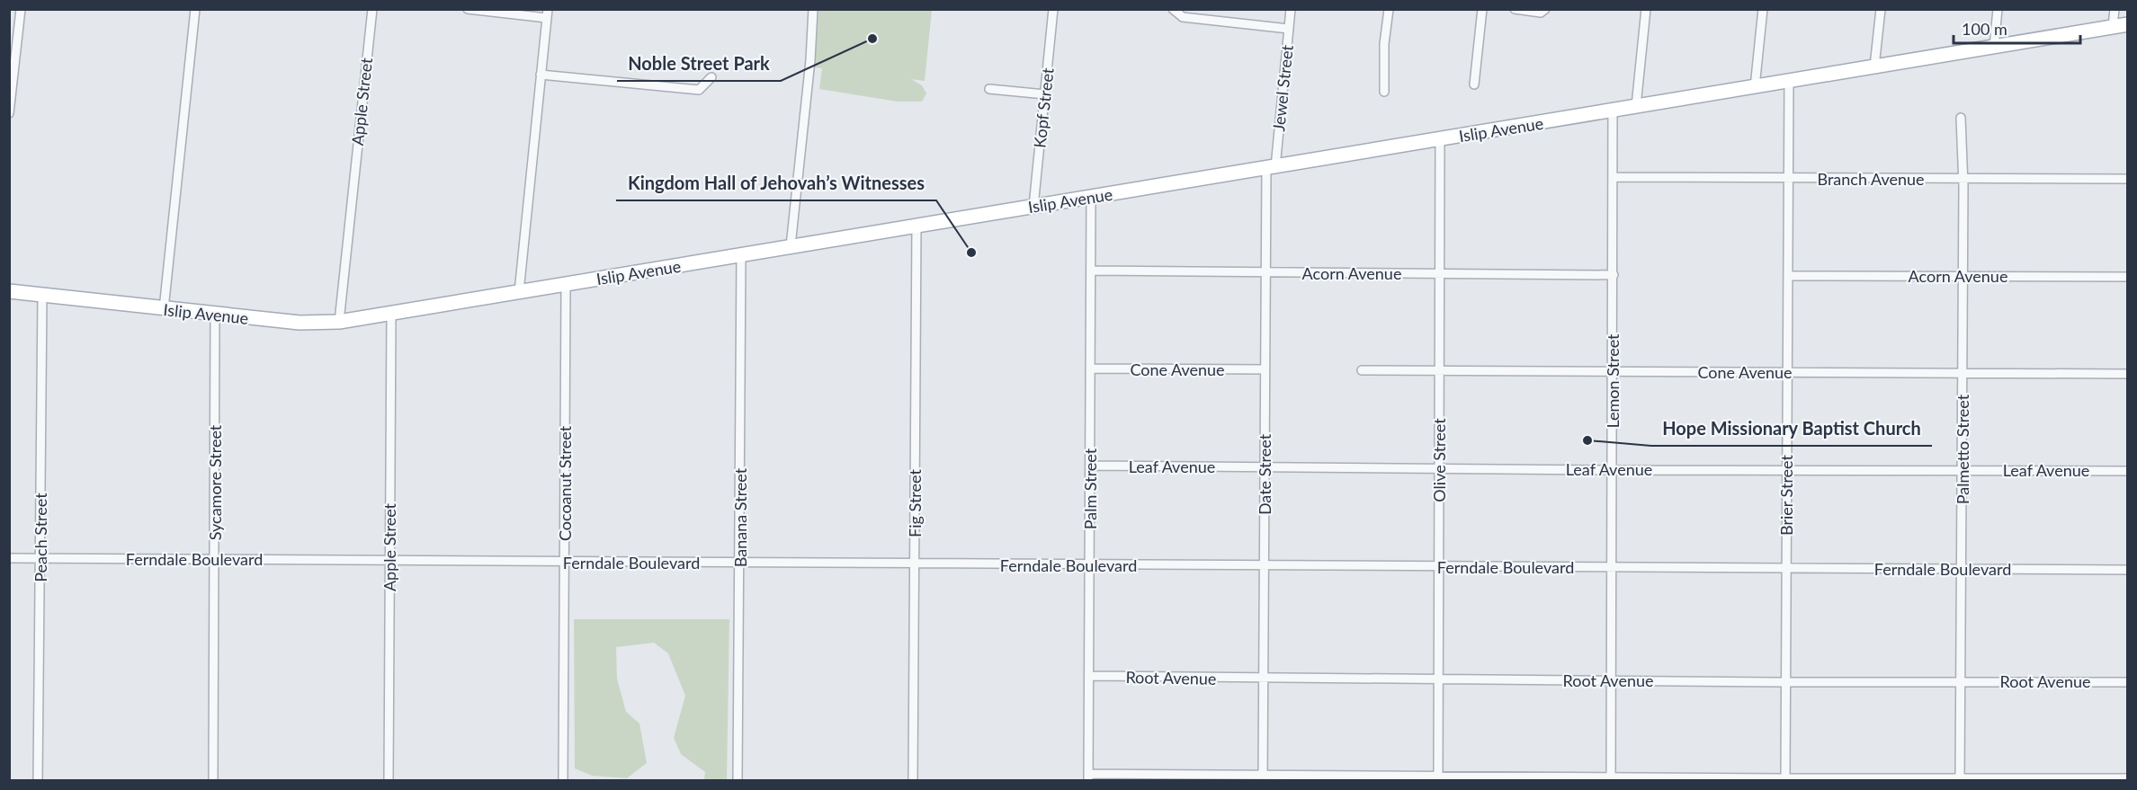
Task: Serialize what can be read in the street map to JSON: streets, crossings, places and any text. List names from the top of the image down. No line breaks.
{"streets":{"main road":["Islip Avenue"],"street":["Jewel Street","Apple Street","Kopf Street","Branch Avenue","Acorn Avenue","Cone Avenue","Lemon Street","Palmetto Street","Olive Street","Leaf Avenue","Date Street","Sycamore Street","Cocoanut Street","Palm Street","Brier Street","Fig Street","Banana Street","Peach Street","Ferndale Boulevard","Root Avenue"]},"crossings":[["Jewel Street","Islip Avenue"],["Jewel Street","Date Street"],["Apple Street","Islip Avenue"],["Apple Street","Ferndale Boulevard"],["Kopf Street","Islip Avenue"],["Islip Avenue","Lemon Street"],["Islip Avenue","Olive Street"],["Islip Avenue","Date Street"],["Islip Avenue","Sycamore Street"],["Islip Avenue","Cocoanut Street"],["Islip Avenue","Palm Street"],["Islip Avenue","Brier Street"],["Islip Avenue","Fig Street"],["Islip Avenue","Banana Street"],["Islip Avenue","Peach Street"],["Branch Avenue","Lemon Street"],["Branch Avenue","Palmetto Street"],["Branch Avenue","Brier Street"],["Acorn Avenue","Lemon Street"],["Acorn Avenue","Palmetto Street"],["Acorn Avenue","Olive Street"],["Acorn Avenue","Date Street"],["Acorn Avenue","Palm Street"],["Acorn Avenue","Brier Street"],["Cone Avenue","Lemon Street"],["Cone Avenue","Palmetto Street"],["Cone Avenue","Olive Street"],["Cone Avenue","Date Street"],["Cone Avenue","Palm Street"],["Cone Avenue","Brier Street"],["Lemon Street","Leaf Avenue"],["Lemon Street","Ferndale Boulevard"],["Lemon Street","Root Avenue"],["Palmetto Street","Leaf Avenue"],["Palmetto Street","Ferndale Boulevard"],["Palmetto Street","Root Avenue"],["Olive Street","Leaf Avenue"],["Olive Street","Ferndale Boulevard"],["Olive Street","Root Avenue"],["Leaf Avenue","Date Street"],["Leaf Avenue","Palm Street"],["Leaf Avenue","Brier Street"],["Date Street","Ferndale Boulevard"],["Date Street","Root Avenue"],["Sycamore Street","Ferndale Boulevard"],["Cocoanut Street","Ferndale Boulevard"],["Palm Street","Ferndale Boulevard"],["Palm Street","Root Avenue"],["Brier Street","Ferndale Boulevard"],["Brier Street","Root Avenue"],["Fig Street","Ferndale Boulevard"],["Banana Street","Ferndale Boulevard"],["Peach Street","Ferndale Boulevard"]],"places":["Noble Street Park","Kingdom Hall of Jehovah’s Witnesses","Hope Missionary Baptist Church"],"scale_bar":"100 m"}
